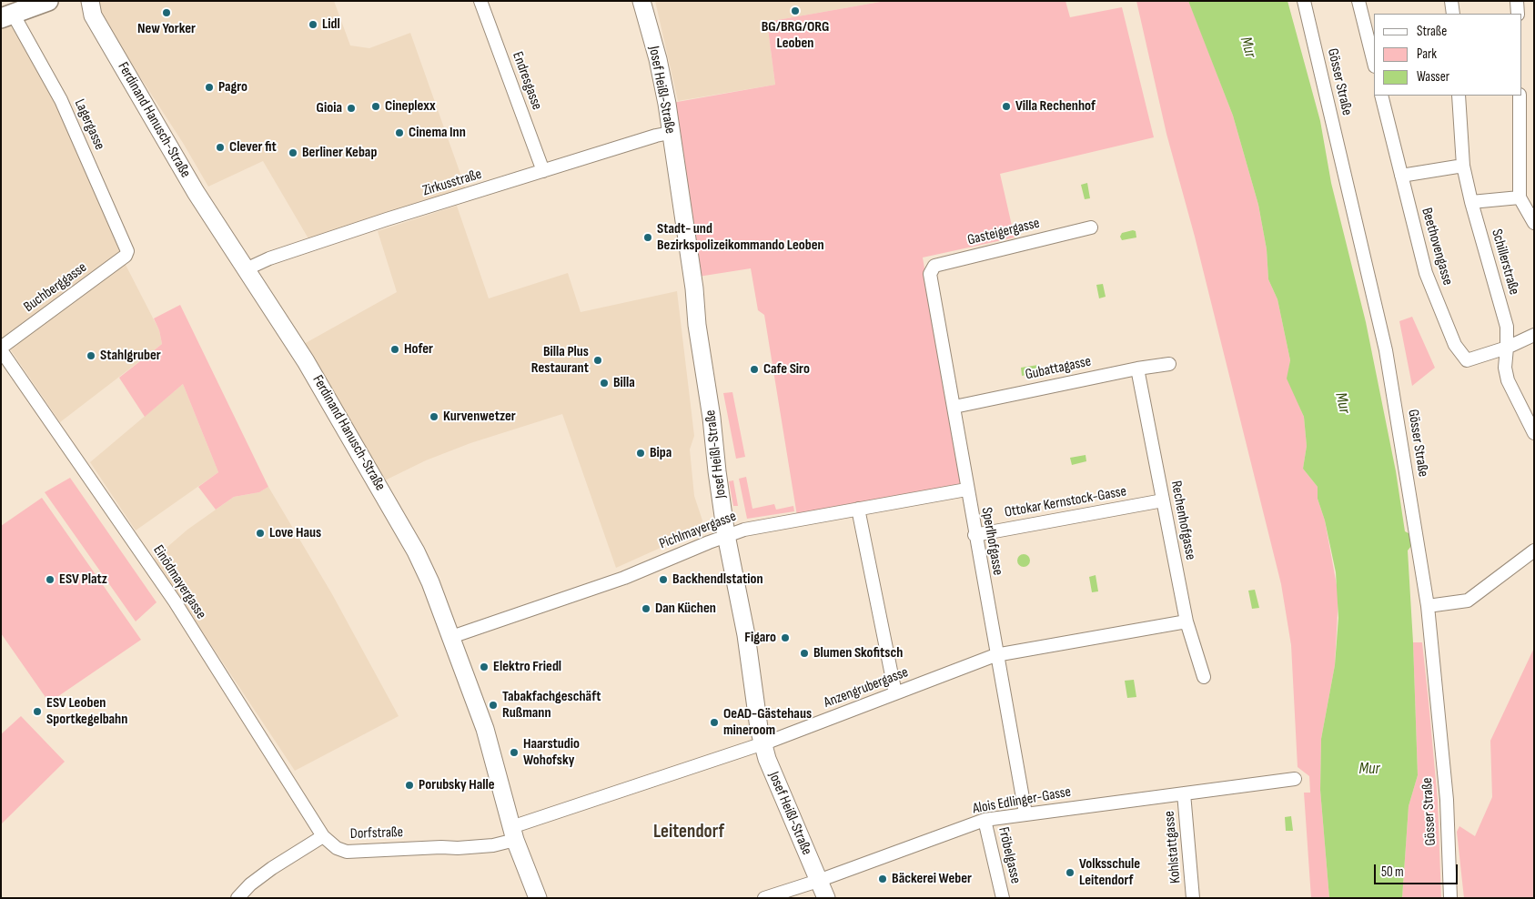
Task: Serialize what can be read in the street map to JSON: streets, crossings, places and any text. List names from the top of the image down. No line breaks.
{"streets":{"street":["Endresgasse","Gösser Straße","Josef Heißl-Straße","Ferdinand Hanusch-Straße","Lagergasse","Zirkusstraße","Gasteigergasse","Beethovengasse","Schillerstraße","Buchberggasse","Gubattagasse","Ottokar Kernstock-Gasse","Rechenhofgasse","Pichlmayergasse","Sperlhofgasse","Einödmayergasse","Anzengrubergasse","Alois Edlinger-Gasse","Dorfstraße","Kohlstattgasse","Fröbelgasse"]},"crossings":[["Endresgasse","Zirkusstraße"],["Josef Heißl-Straße","Zirkusstraße"],["Josef Heißl-Straße","Pichlmayergasse"],["Josef Heißl-Straße","Anzengrubergasse"],["Josef Heißl-Straße","Alois Edlinger-Gasse"],["Ferdinand Hanusch-Straße","Zirkusstraße"],["Ferdinand Hanusch-Straße","Pichlmayergasse"],["Ferdinand Hanusch-Straße","Anzengrubergasse"],["Ferdinand Hanusch-Straße","Dorfstraße"],["Lagergasse","Buchberggasse"],["Gasteigergasse","Sperlhofgasse"],["Beethovengasse","Schillerstraße"],["Buchberggasse","Einödmayergasse"],["Gubattagasse","Rechenhofgasse"],["Gubattagasse","Sperlhofgasse"],["Ottokar Kernstock-Gasse","Rechenhofgasse"],["Ottokar Kernstock-Gasse","Sperlhofgasse"],["Rechenhofgasse","Anzengrubergasse"],["Pichlmayergasse","Sperlhofgasse"],["Sperlhofgasse","Anzengrubergasse"],["Sperlhofgasse","Alois Edlinger-Gasse"],["Einödmayergasse","Dorfstraße"],["Anzengrubergasse","Dorfstraße"],["Alois Edlinger-Gasse","Kohlstattgasse"],["Alois Edlinger-Gasse","Fröbelgasse"]],"districts":["Leitendorf"],"water":["Mur"],"places":["BG/BRG/ORG Leoben","New Yorker","Lidl","Pagro","Cineplexx","Villa Rechenhof","Gioia","Cinema Inn","Clever fit","Berliner Kebap","Stadt- und Bezirkspolizeikommando Leoben","Hofer","Stahlgruber","Billa Plus Restaurant","Cafe Siro","Billa","Kurvenwetzer","Bipa","Love Haus","ESV Platz","Backhendlstation","Dan Küchen","Figaro","Blumen Skofitsch","Elektro Friedl","Tabakfachgeschäft Rußmann","ESV Leoben Sportkegelbahn","OeAD-Gästehaus mineroom","Haarstudio Wohofsky","Porubsky Halle","Volksschule Leitendorf","Bäckerei Weber"],"legend":["Straße","Park","Wasser"],"scale_bar":"50 m"}
